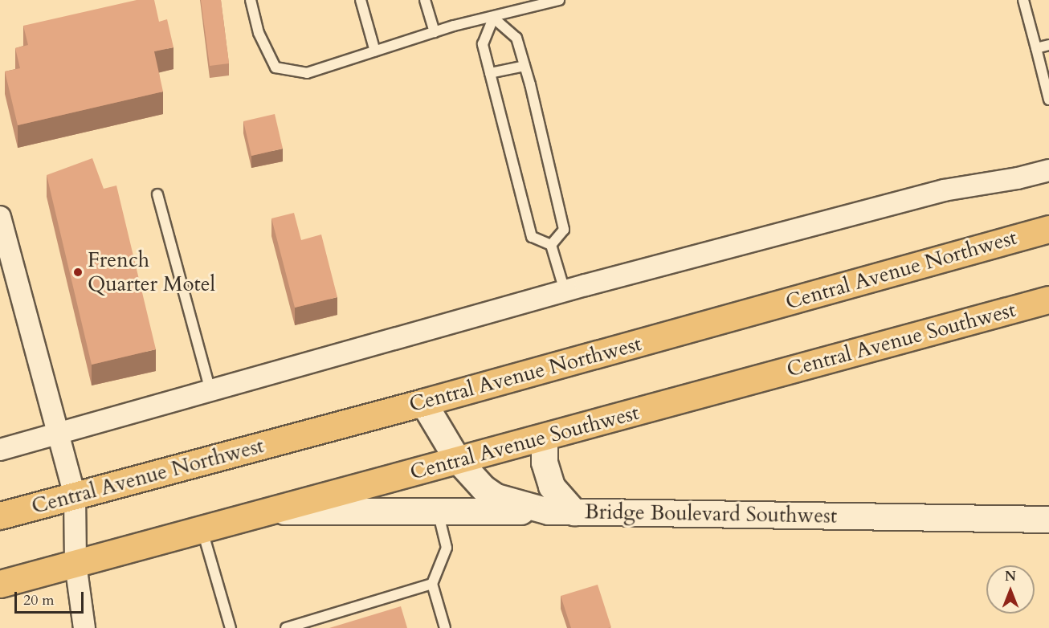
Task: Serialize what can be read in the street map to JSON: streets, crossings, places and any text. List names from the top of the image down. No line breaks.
{"streets":{"main road":["Central Avenue Northwest","Central Avenue Southwest"],"street":["Bridge Boulevard Southwest"]},"crossings":[["Central Avenue Northwest","Bridge Boulevard Southwest"],["Central Avenue Southwest","Bridge Boulevard Southwest"]],"places":["French Quarter Motel"],"scale_bar":"20 m","north":"top"}
